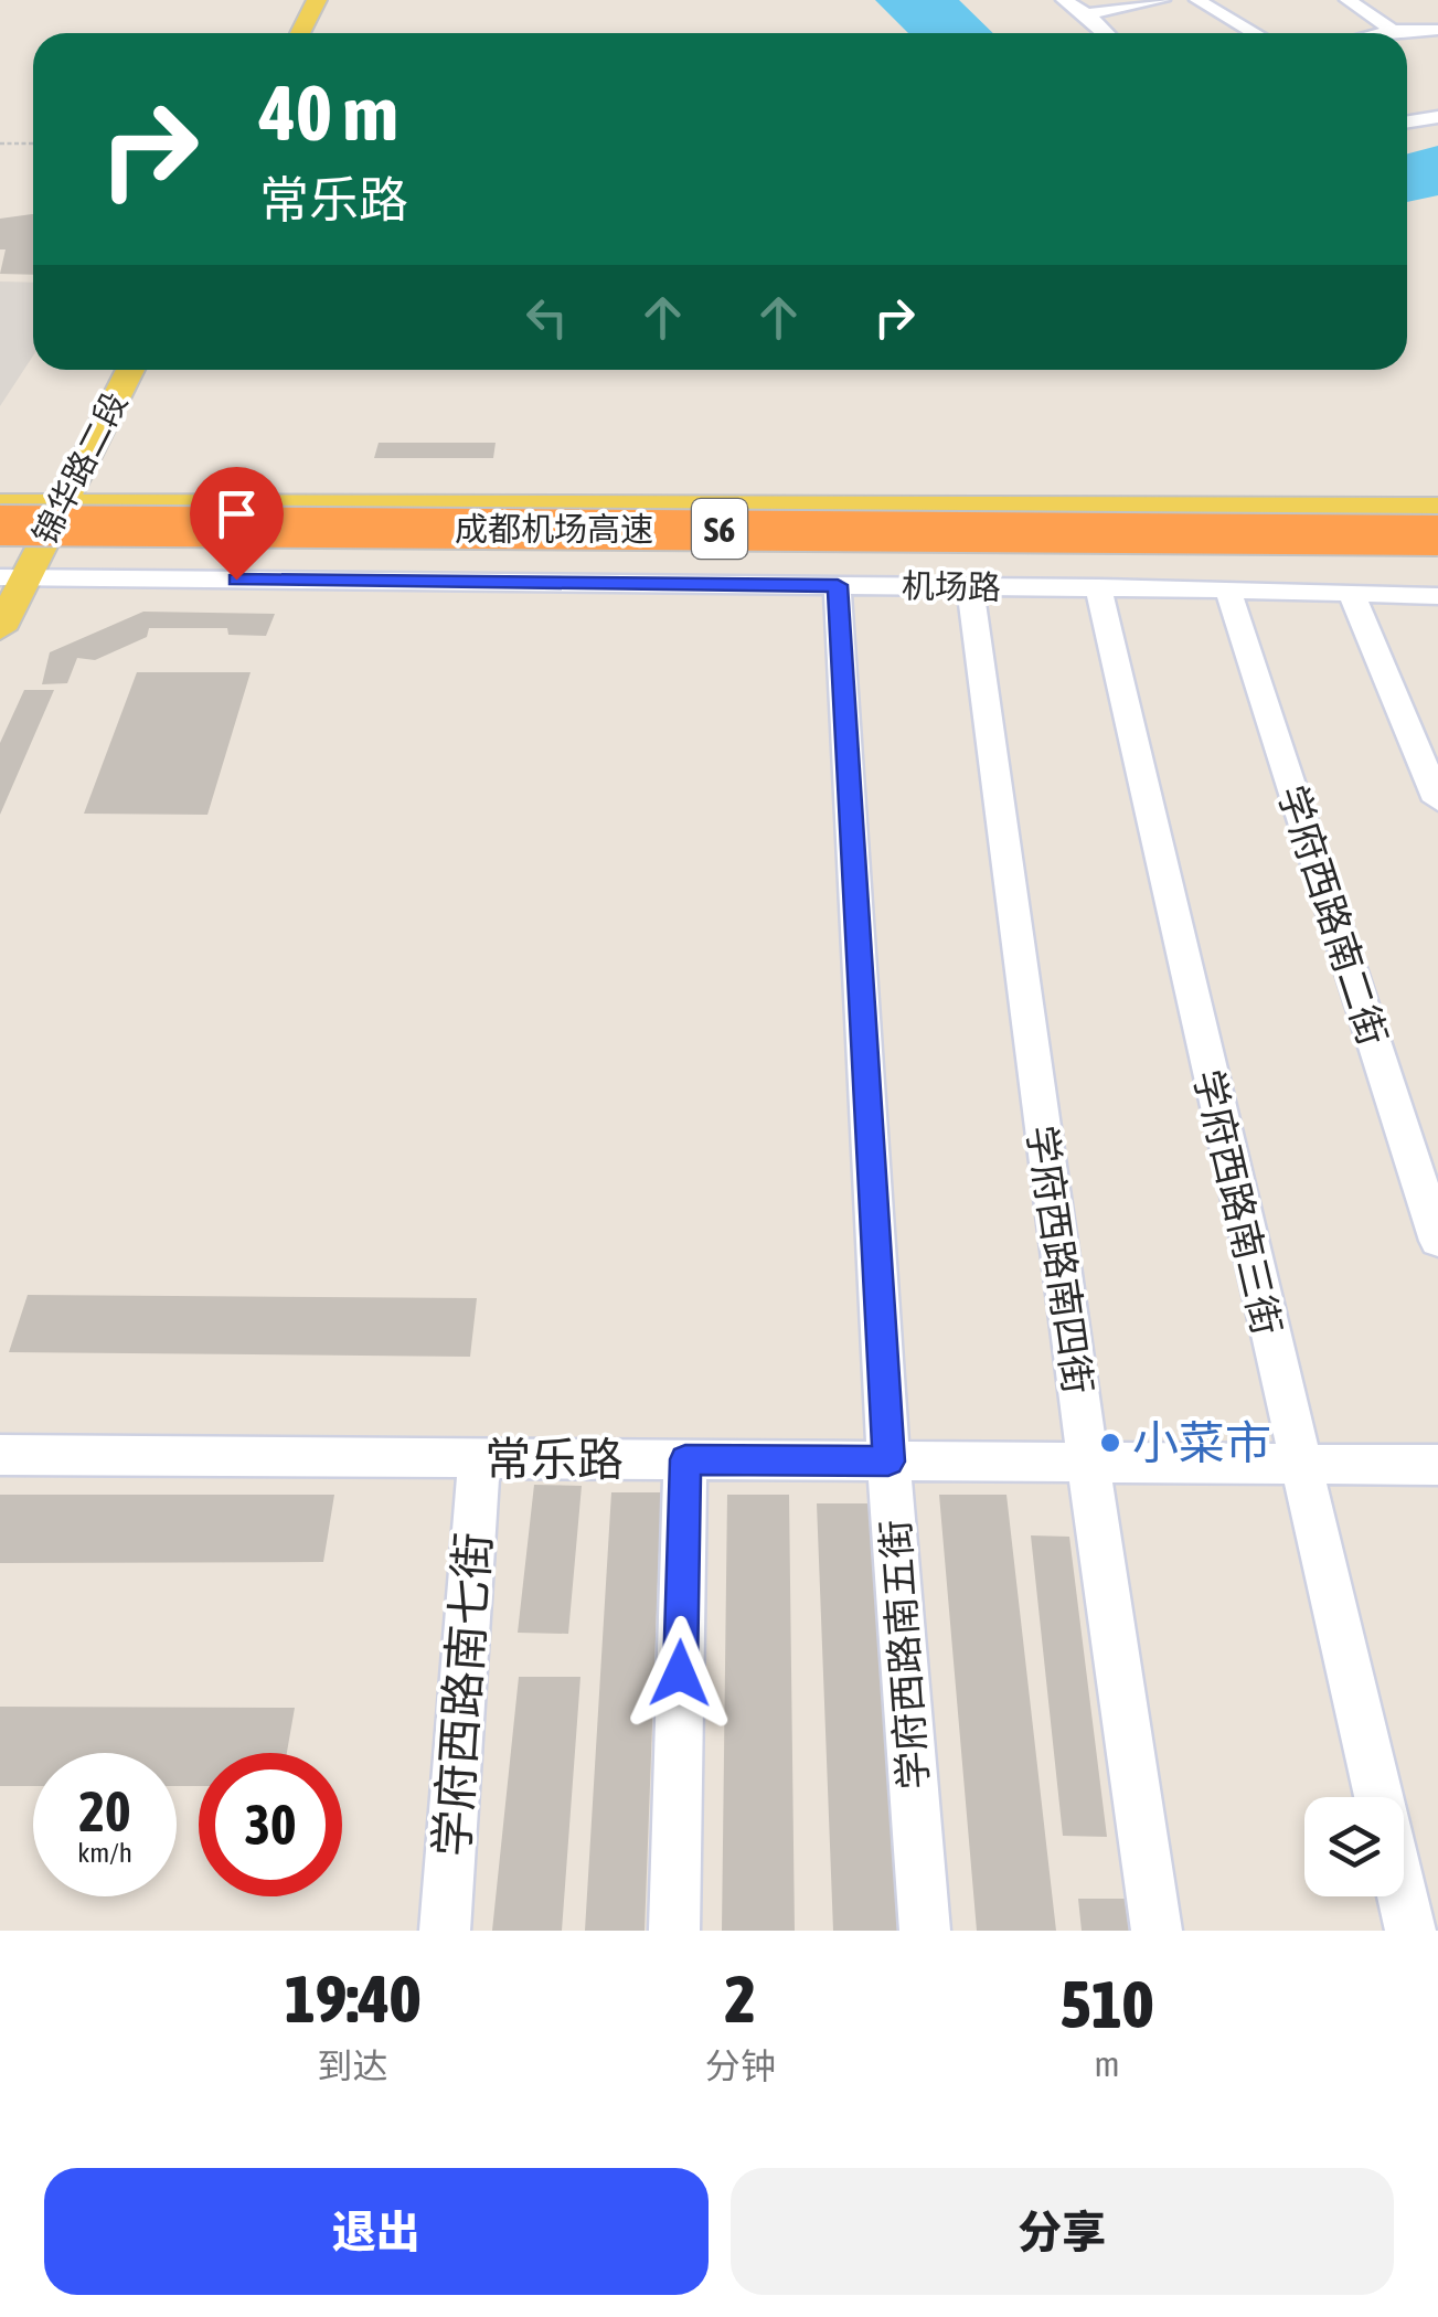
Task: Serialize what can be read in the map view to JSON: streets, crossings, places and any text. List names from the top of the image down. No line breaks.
{"streets":{"highway":["成都机场高速","S6"],"main road":["锦华路二段"],"street":["机场路","学府西路南二街","学府西路南三街","学府西路南四街","常乐路","学府西路南五街","学府西路南七街"]},"crossings":[["锦华路二段","成都机场高速"],["锦华路二段","机场路"],["成都机场高速","机场路"],["机场路","学府西路南二街"],["机场路","学府西路南三街"],["机场路","学府西路南四街"],["机场路","学府西路南五街"],["学府西路南三街","常乐路"],["学府西路南四街","常乐路"],["常乐路","学府西路南五街"],["常乐路","学府西路南七街"]],"places":["小菜市"],"page":{"turn":["40 m","常乐路"],"speed":"20 km/h","limit":"30","eta":["19:40","到达","2","分钟","510","m"],"buttons":["退出","分享"]}}
